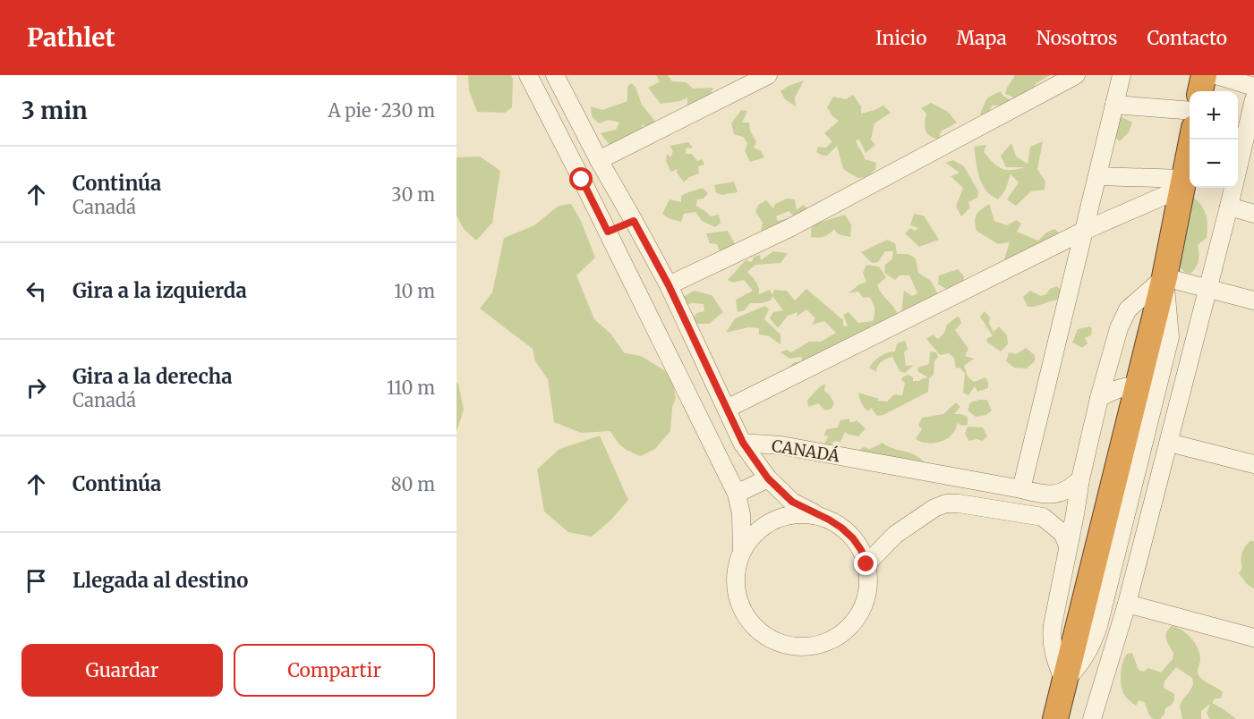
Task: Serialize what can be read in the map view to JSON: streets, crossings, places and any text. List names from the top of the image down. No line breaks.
{"streets":{"street":["CANADÁ"]},"page":{"header":"Pathlet","nav":["Inicio","Mapa","Nosotros","Contacto"],"heading":["3 min","A pie · 230 m"],"map_buttons":["+","−"],"list":[["Continúa","Canadá","30 m"],["Gira a la izquierda","10 m"],["Gira a la derecha","Canadá","110 m"],["Continúa","80 m"],"Llegada al destino"],"buttons":["Guardar","Compartir"]}}
